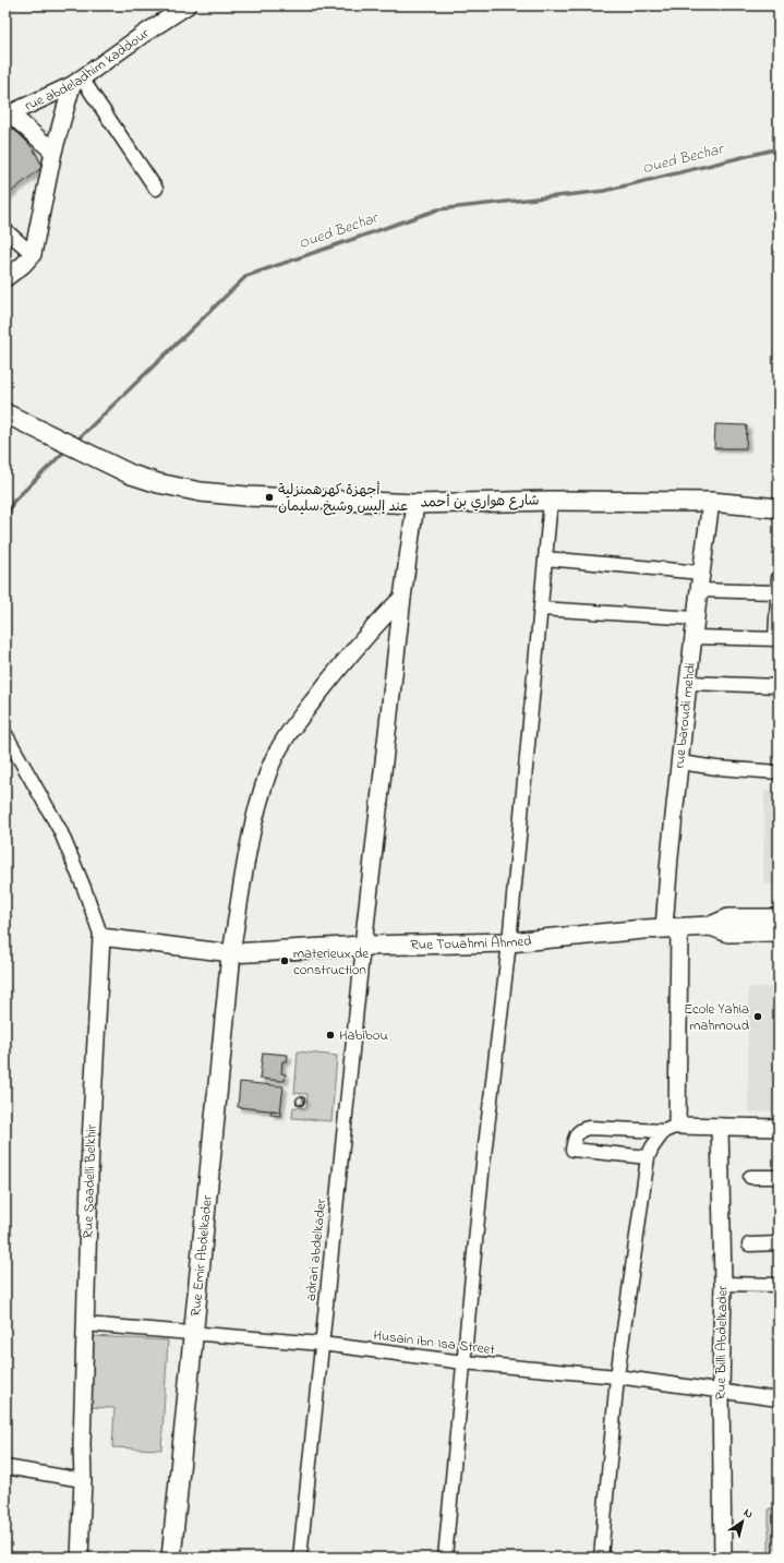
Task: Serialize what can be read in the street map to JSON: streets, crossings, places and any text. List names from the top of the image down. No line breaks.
{"streets":{"main road":["شارع هواري بن أحمد","Rue Touahmi Ahmed","Rue Emir Abdelkader"],"street":["rue abdeladhim kaddour","rue baroudi mehdi","Rue Saadelli Belkhir","adrari abdelkader","Husain ibn Isa Street","Rue Billi Abdelkader"]},"crossings":[["شارع هواري بن أحمد","rue baroudi mehdi"],["rue baroudi mehdi","Rue Touahmi Ahmed"],["Rue Touahmi Ahmed","adrari abdelkader"],["Rue Touahmi Ahmed","Rue Emir Abdelkader"],["Rue Saadelli Belkhir","Husain ibn Isa Street"],["adrari abdelkader","Husain ibn Isa Street"],["Rue Emir Abdelkader","Husain ibn Isa Street"],["Husain ibn Isa Street","Rue Billi Abdelkader"]],"water":["Oued Bechar"],"places":["أجهزة كهرهمنزلية عند إليس وشيخ سليمان","materieux de construction","Ecole Yahia mahmoud","Habibou"],"north":"top right"}
